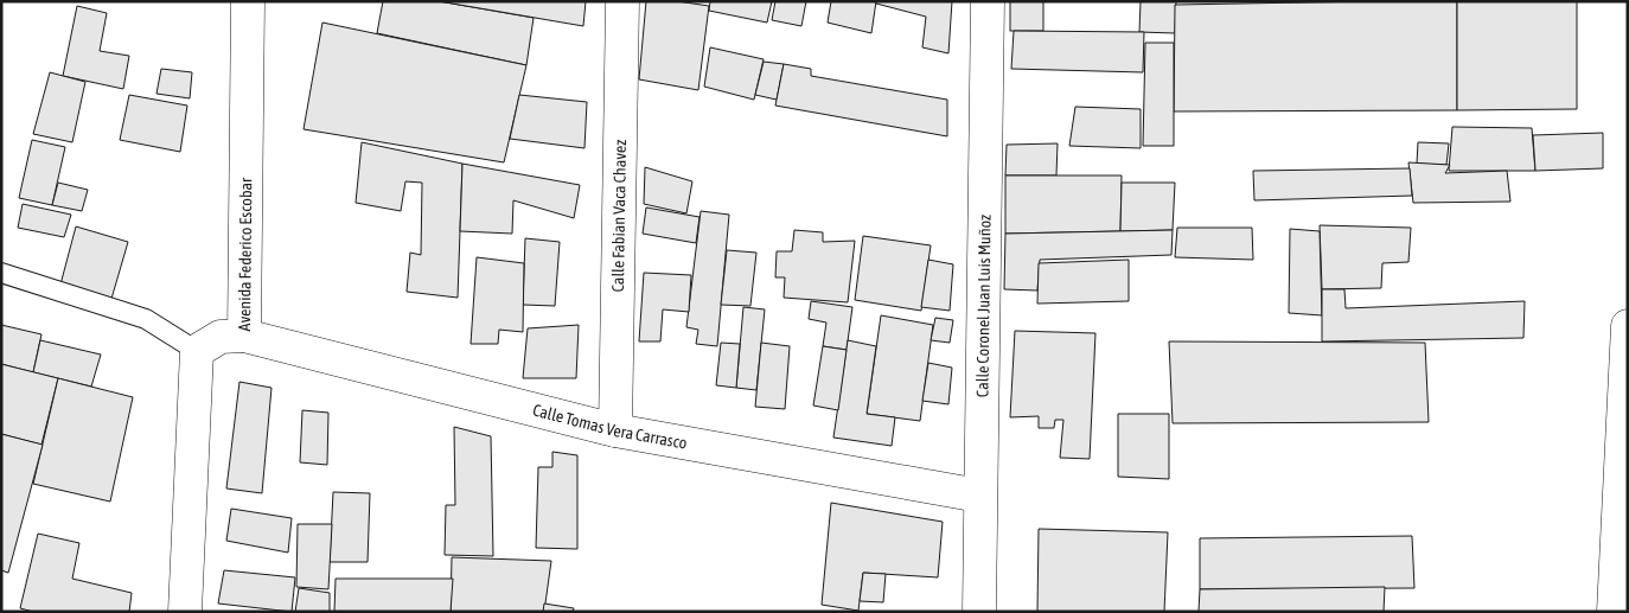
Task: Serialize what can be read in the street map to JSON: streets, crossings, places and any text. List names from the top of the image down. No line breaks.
{"streets":{"street":["Calle Fabian Vaca Chavez","Avenida Federico Escobar","Calle Coronel Juan Luis Muñoz","Calle Tomas Vera Carrasco"]},"crossings":[["Calle Fabian Vaca Chavez","Calle Tomas Vera Carrasco"],["Avenida Federico Escobar","Calle Tomas Vera Carrasco"],["Calle Coronel Juan Luis Muñoz","Calle Tomas Vera Carrasco"]]}
